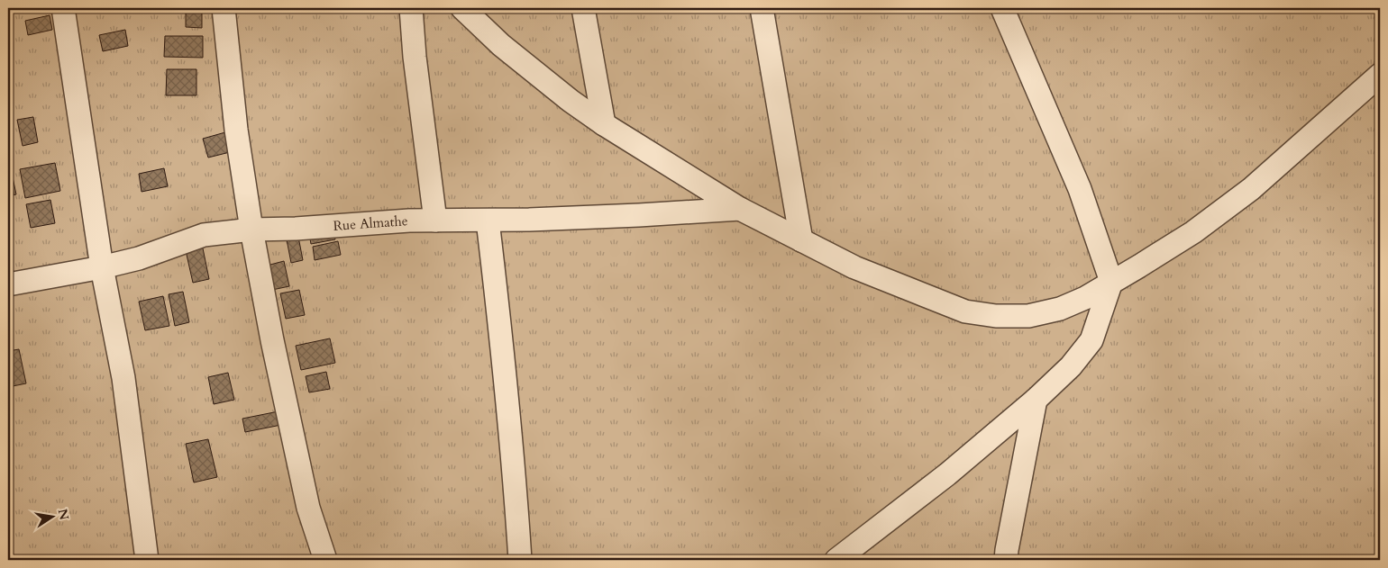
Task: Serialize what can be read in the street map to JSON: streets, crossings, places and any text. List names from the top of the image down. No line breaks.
{"streets":{"street":["Rue Almathe"]},"north":"right"}
